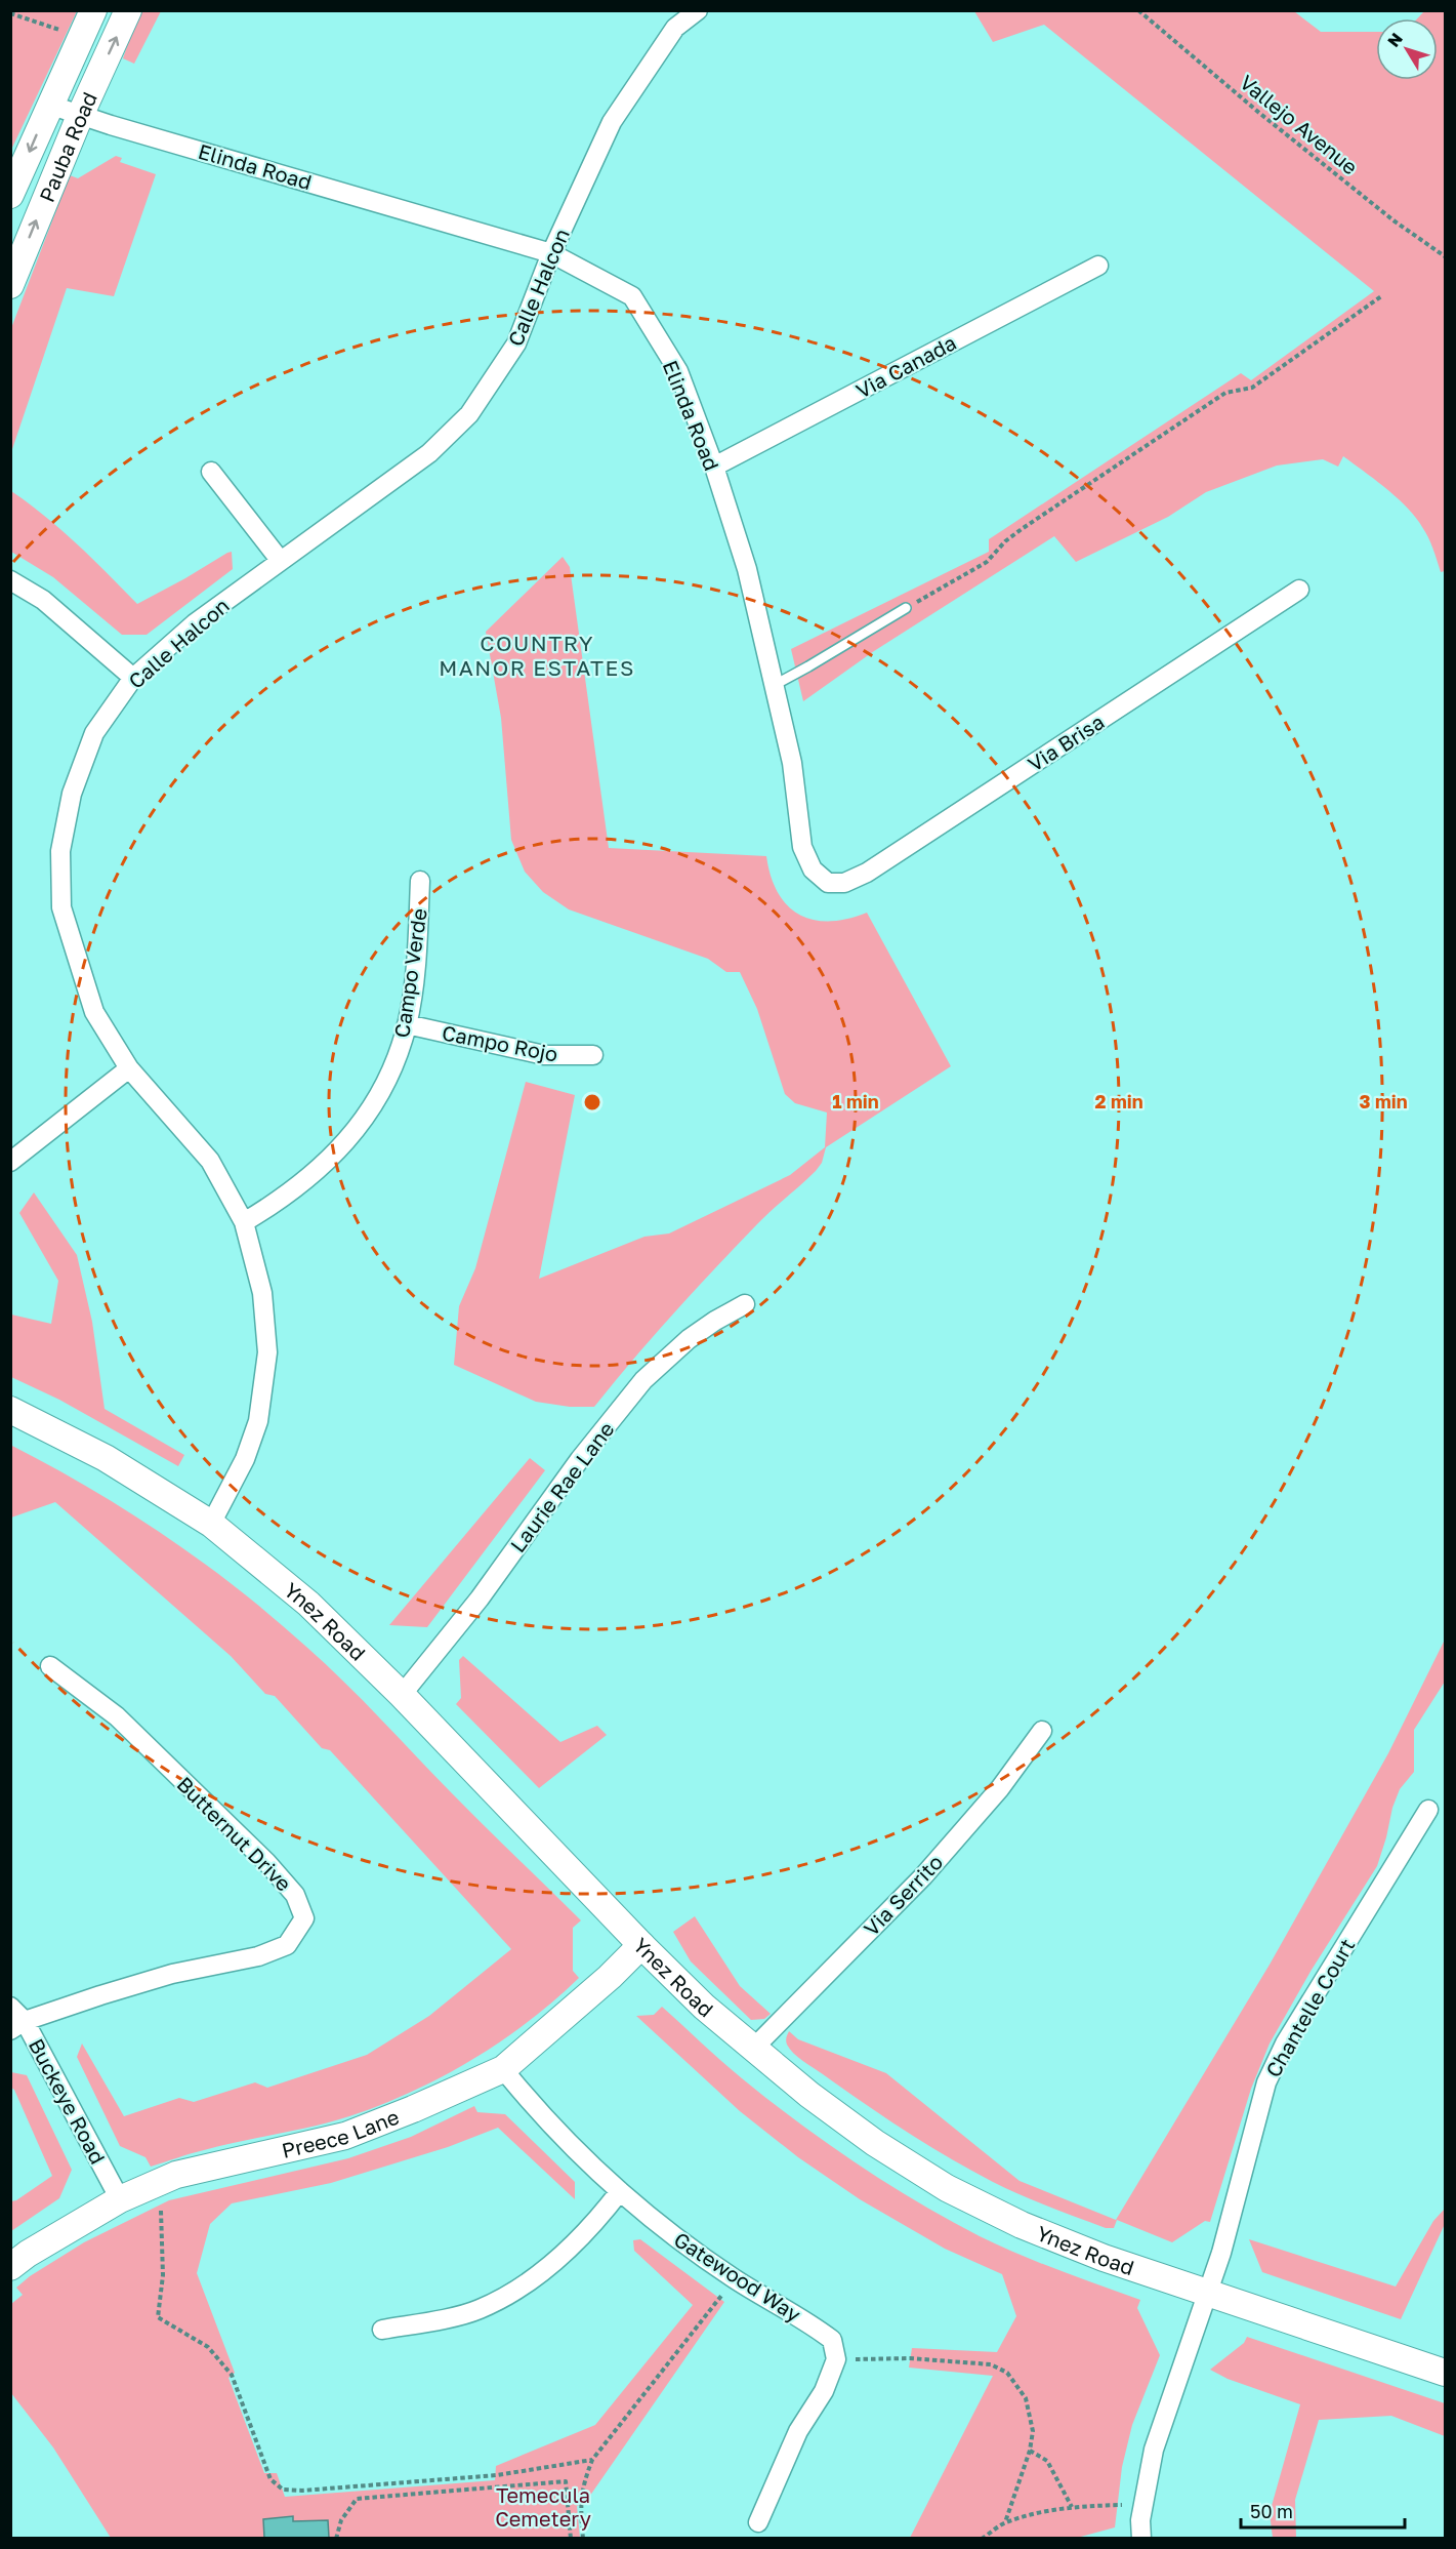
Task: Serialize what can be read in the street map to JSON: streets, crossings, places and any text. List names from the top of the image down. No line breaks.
{"streets":{"main road":["Pauba Road","Ynez Road","Preece Lane"],"street":["Elinda Road","Calle Halcon","Via Canada","Via Brisa","Campo Verde","Campo Rojo","Laurie Rae Lane","Butternut Drive","Via Serrito","Chantelle Court","Buckeye Road","Gatewood Way"],"path":["Vallejo Avenue"]},"crossings":[["Pauba Road","Elinda Road"],["Elinda Road","Calle Halcon"],["Elinda Road","Via Canada"],["Elinda Road","Via Brisa"],["Calle Halcon","Campo Verde"],["Calle Halcon","Ynez Road"],["Campo Verde","Campo Rojo"],["Laurie Rae Lane","Ynez Road"],["Ynez Road","Via Serrito"],["Ynez Road","Chantelle Court"],["Ynez Road","Preece Lane"],["Butternut Drive","Buckeye Road"],["Buckeye Road","Preece Lane"],["Preece Lane","Gatewood Way"]],"districts":["COUNTRY MANOR ESTATES"],"parks":["Temecula Cemetery"],"scale_bar":"50 m","north":"top left","rings":["1 min","2 min","3 min"]}
